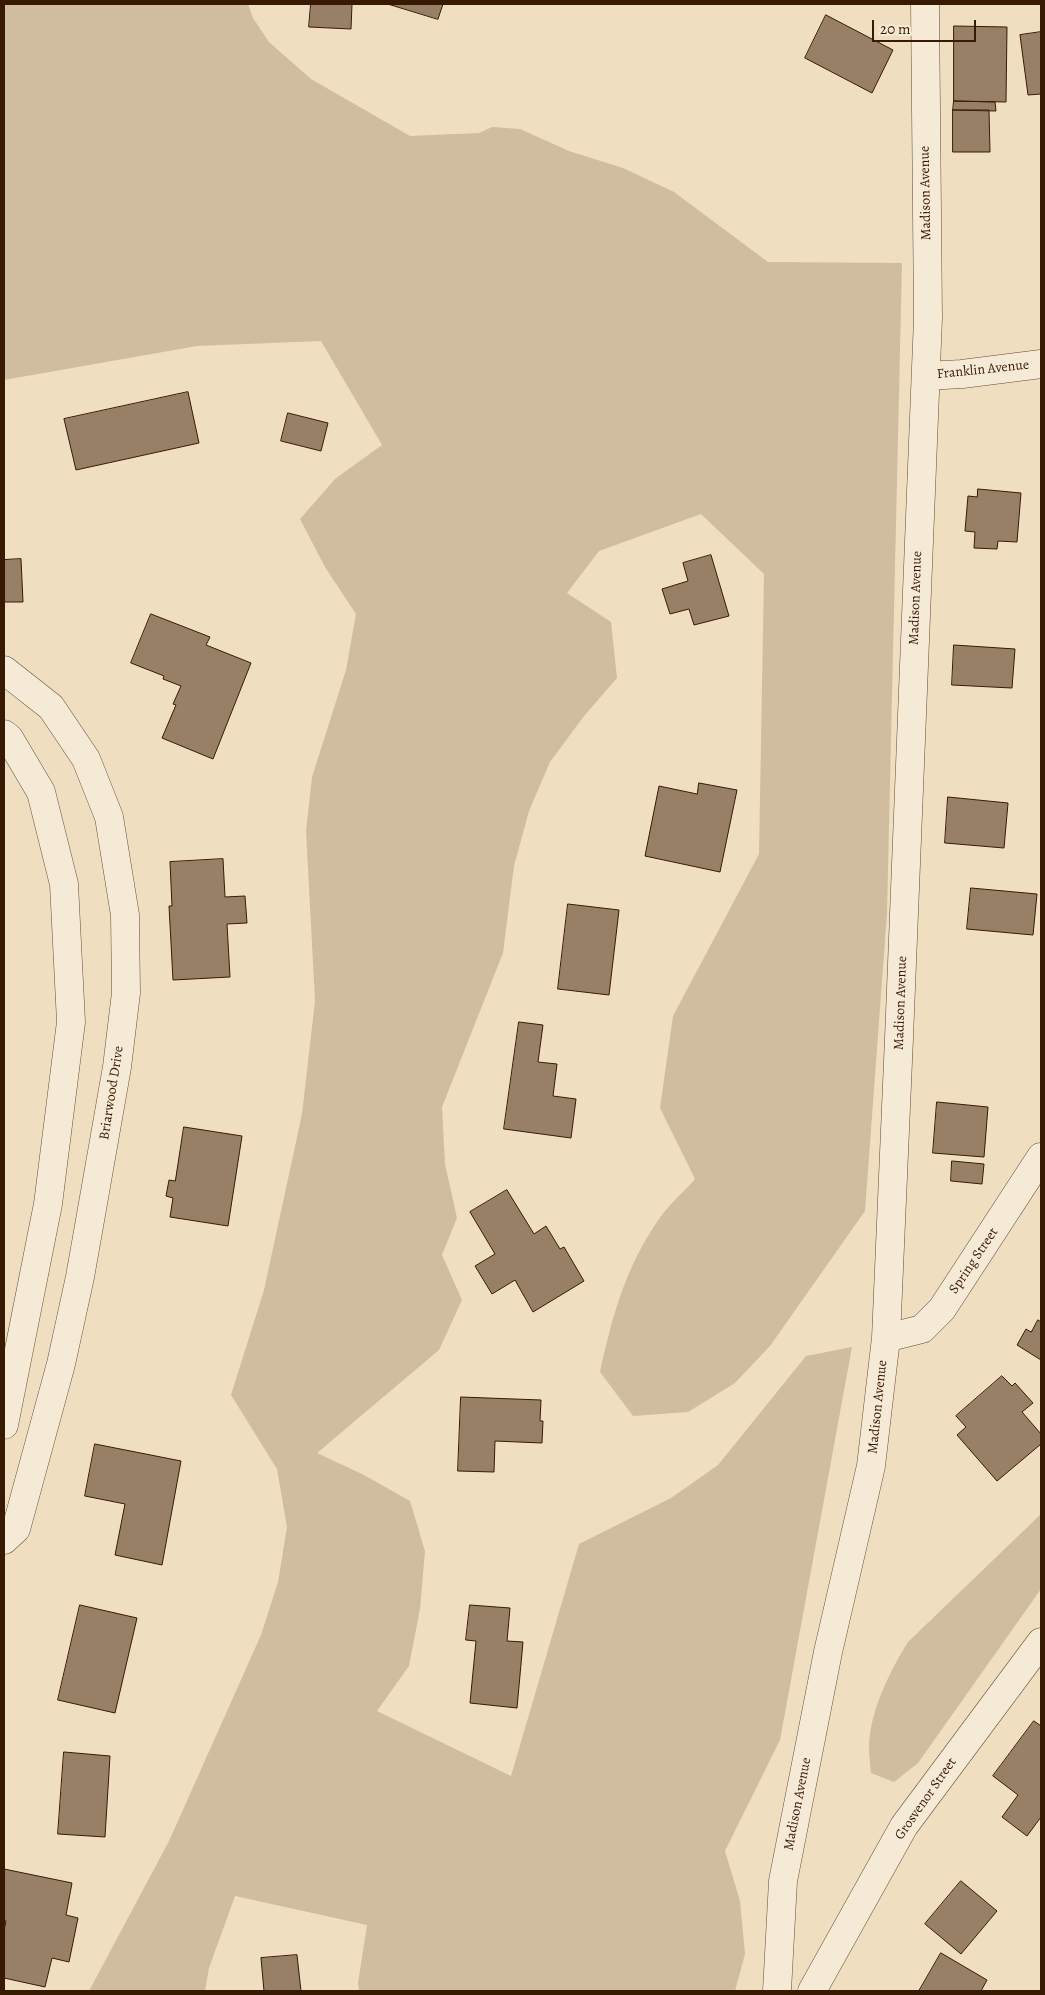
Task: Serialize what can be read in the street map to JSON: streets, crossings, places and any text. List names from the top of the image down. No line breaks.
{"streets":{"street":["Madison Avenue","Franklin Avenue","Briarwood Drive","Spring Street","Grosvenor Street"]},"crossings":[["Madison Avenue","Franklin Avenue"],["Madison Avenue","Spring Street"]],"scale_bar":"20 m"}
